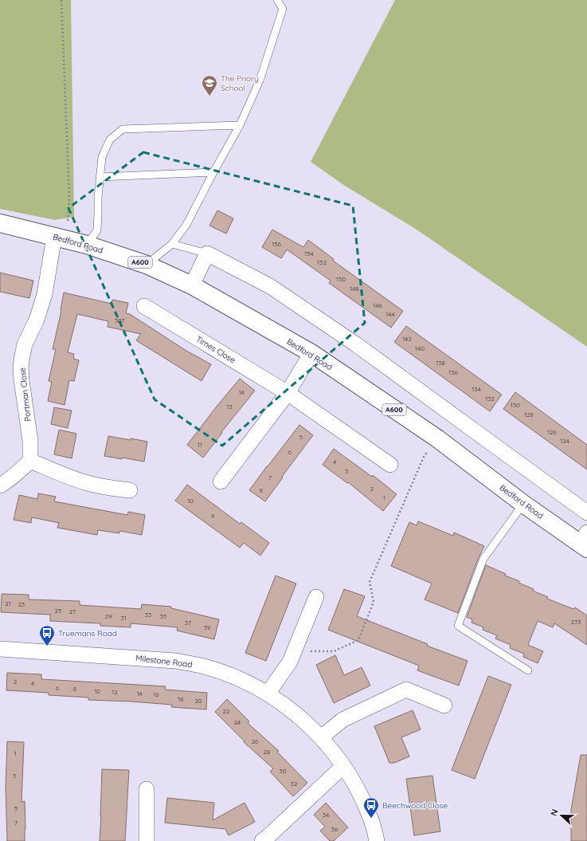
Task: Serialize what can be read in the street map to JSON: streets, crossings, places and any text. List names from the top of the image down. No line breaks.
{"streets":{"main road":["Bedford Road","A600"],"street":["Times Close","Portman Close","Milestone Road"]},"crossings":[["Bedford Road","Portman Close"]],"places":{"school or university":["The Priory School"],"bus stop":["Truemans Road","Beechwood Close"]},"house_numbers":["156","154","152","150","148","146","144","307","142","140","138","136","134","14","132","130","13","128","126","5","124","11","6","4","3","7","2","8","1","10","9","21","23","25","27","33","29","35","31","233","37","39","2","4","6","8","10","12","14","16","18","20","22","24","26","28","1","30","3","32","5","34","7","36"],"north":"left"}
